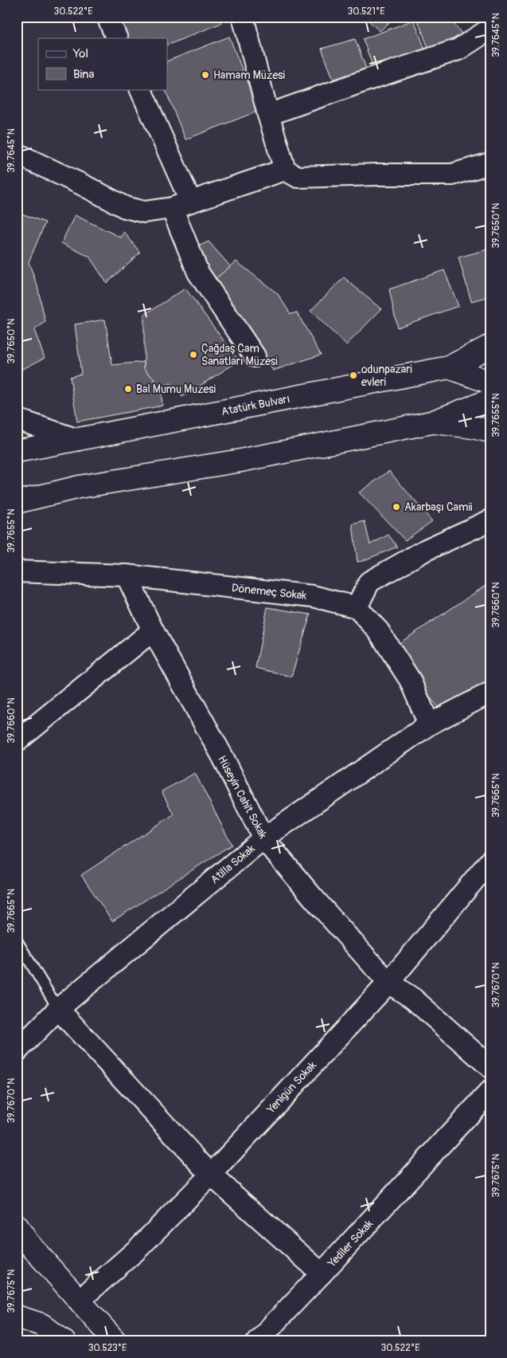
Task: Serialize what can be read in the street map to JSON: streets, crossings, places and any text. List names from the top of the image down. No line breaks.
{"streets":{"main road":["Atatürk Bulvarı"],"street":["Dönemeç Sokak","Hüseyin Cahit Sokak","Atilla Sokak","Yenigün Sokak","Yediler Sokak"]},"crossings":[["Dönemeç Sokak","Hüseyin Cahit Sokak"],["Hüseyin Cahit Sokak","Atilla Sokak"],["Hüseyin Cahit Sokak","Yenigün Sokak"]],"places":["Hamam Müzesi","Çağdaş Cam Sanatları Müzesi","odunpazari evleri","Bal Mumu Muzesi","Akarbaşı Camii"],"legend":["Yol","Bina"],"coordinates":["30.522°E","30.521°E","39.7645°N","39.7650°N","39.7655°N","39.7660°N","39.7665°N","39.7670°N","39.7675°N","30.523°E"]}
